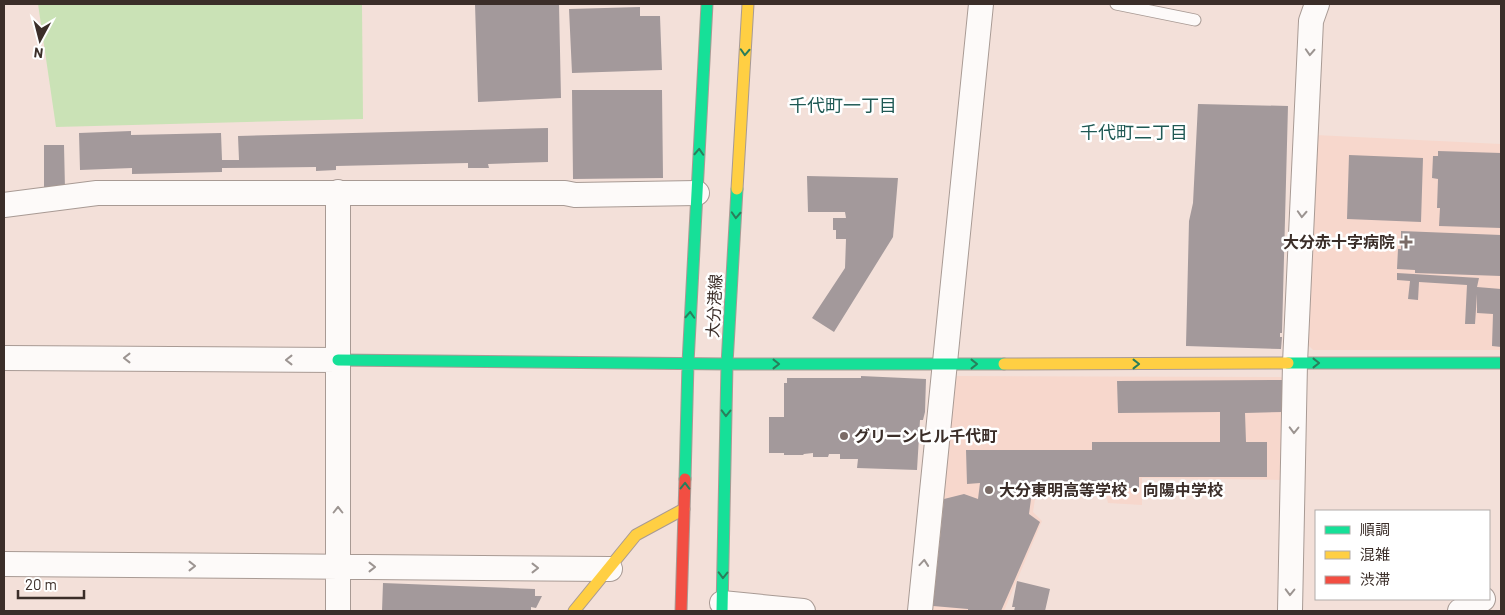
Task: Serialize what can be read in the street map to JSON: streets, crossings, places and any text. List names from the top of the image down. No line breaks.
{"streets":{"street":["大分港線"]},"districts":["千代町一丁目","千代町二丁目"],"places":{"health":["大分赤十字病院"],"other":["グリーンヒル千代町","大分東明高等学校・向陽中学校"]},"legend":["順調","混雑","渋滞"],"scale_bar":"20 m","north":"bottom"}
